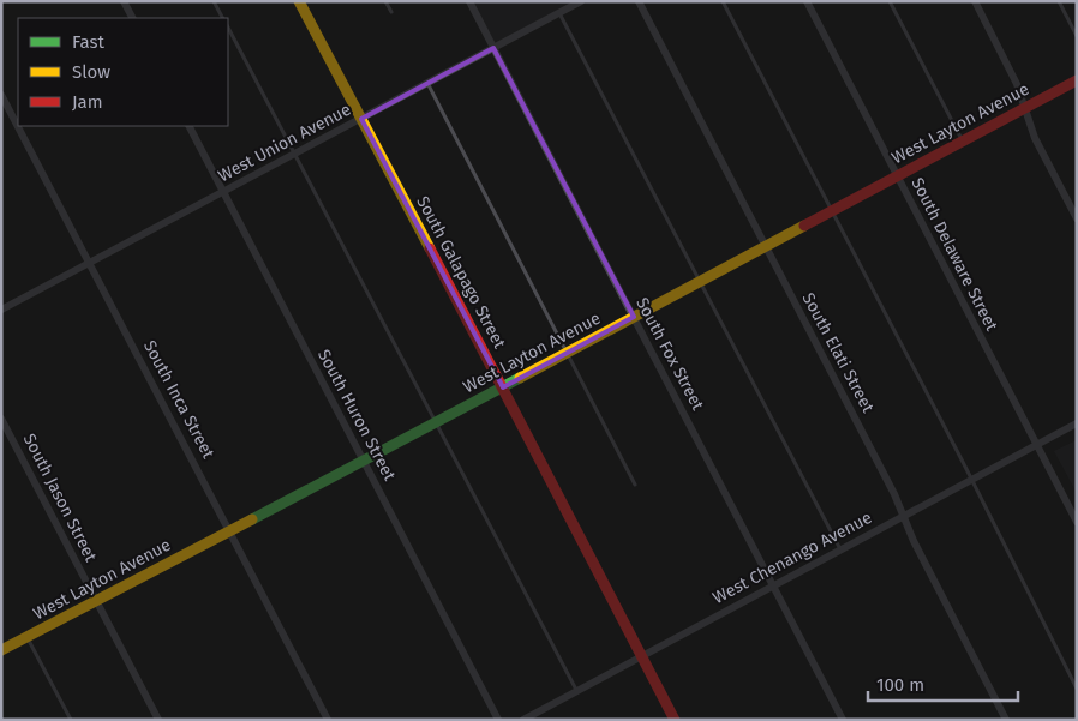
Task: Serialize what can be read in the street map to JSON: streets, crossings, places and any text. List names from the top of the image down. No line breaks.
{"streets":{"street":["West Layton Avenue","West Union Avenue","South Delaware Street","South Galapago Street","South Elati Street","South Fox Street","South Inca Street","South Huron Street","South Jason Street","West Chenango Avenue"]},"crossings":[["West Layton Avenue","South Delaware Street"],["West Layton Avenue","South Galapago Street"],["West Layton Avenue","South Elati Street"],["West Layton Avenue","South Fox Street"],["West Layton Avenue","South Inca Street"],["West Layton Avenue","South Huron Street"],["West Layton Avenue","South Jason Street"],["West Union Avenue","South Galapago Street"],["West Union Avenue","South Fox Street"],["West Union Avenue","South Inca Street"],["West Union Avenue","South Huron Street"],["South Delaware Street","West Chenango Avenue"],["South Galapago Street","West Chenango Avenue"],["South Elati Street","West Chenango Avenue"],["South Fox Street","West Chenango Avenue"]],"legend":["Fast","Slow","Jam"],"scale_bar":"100 m"}
